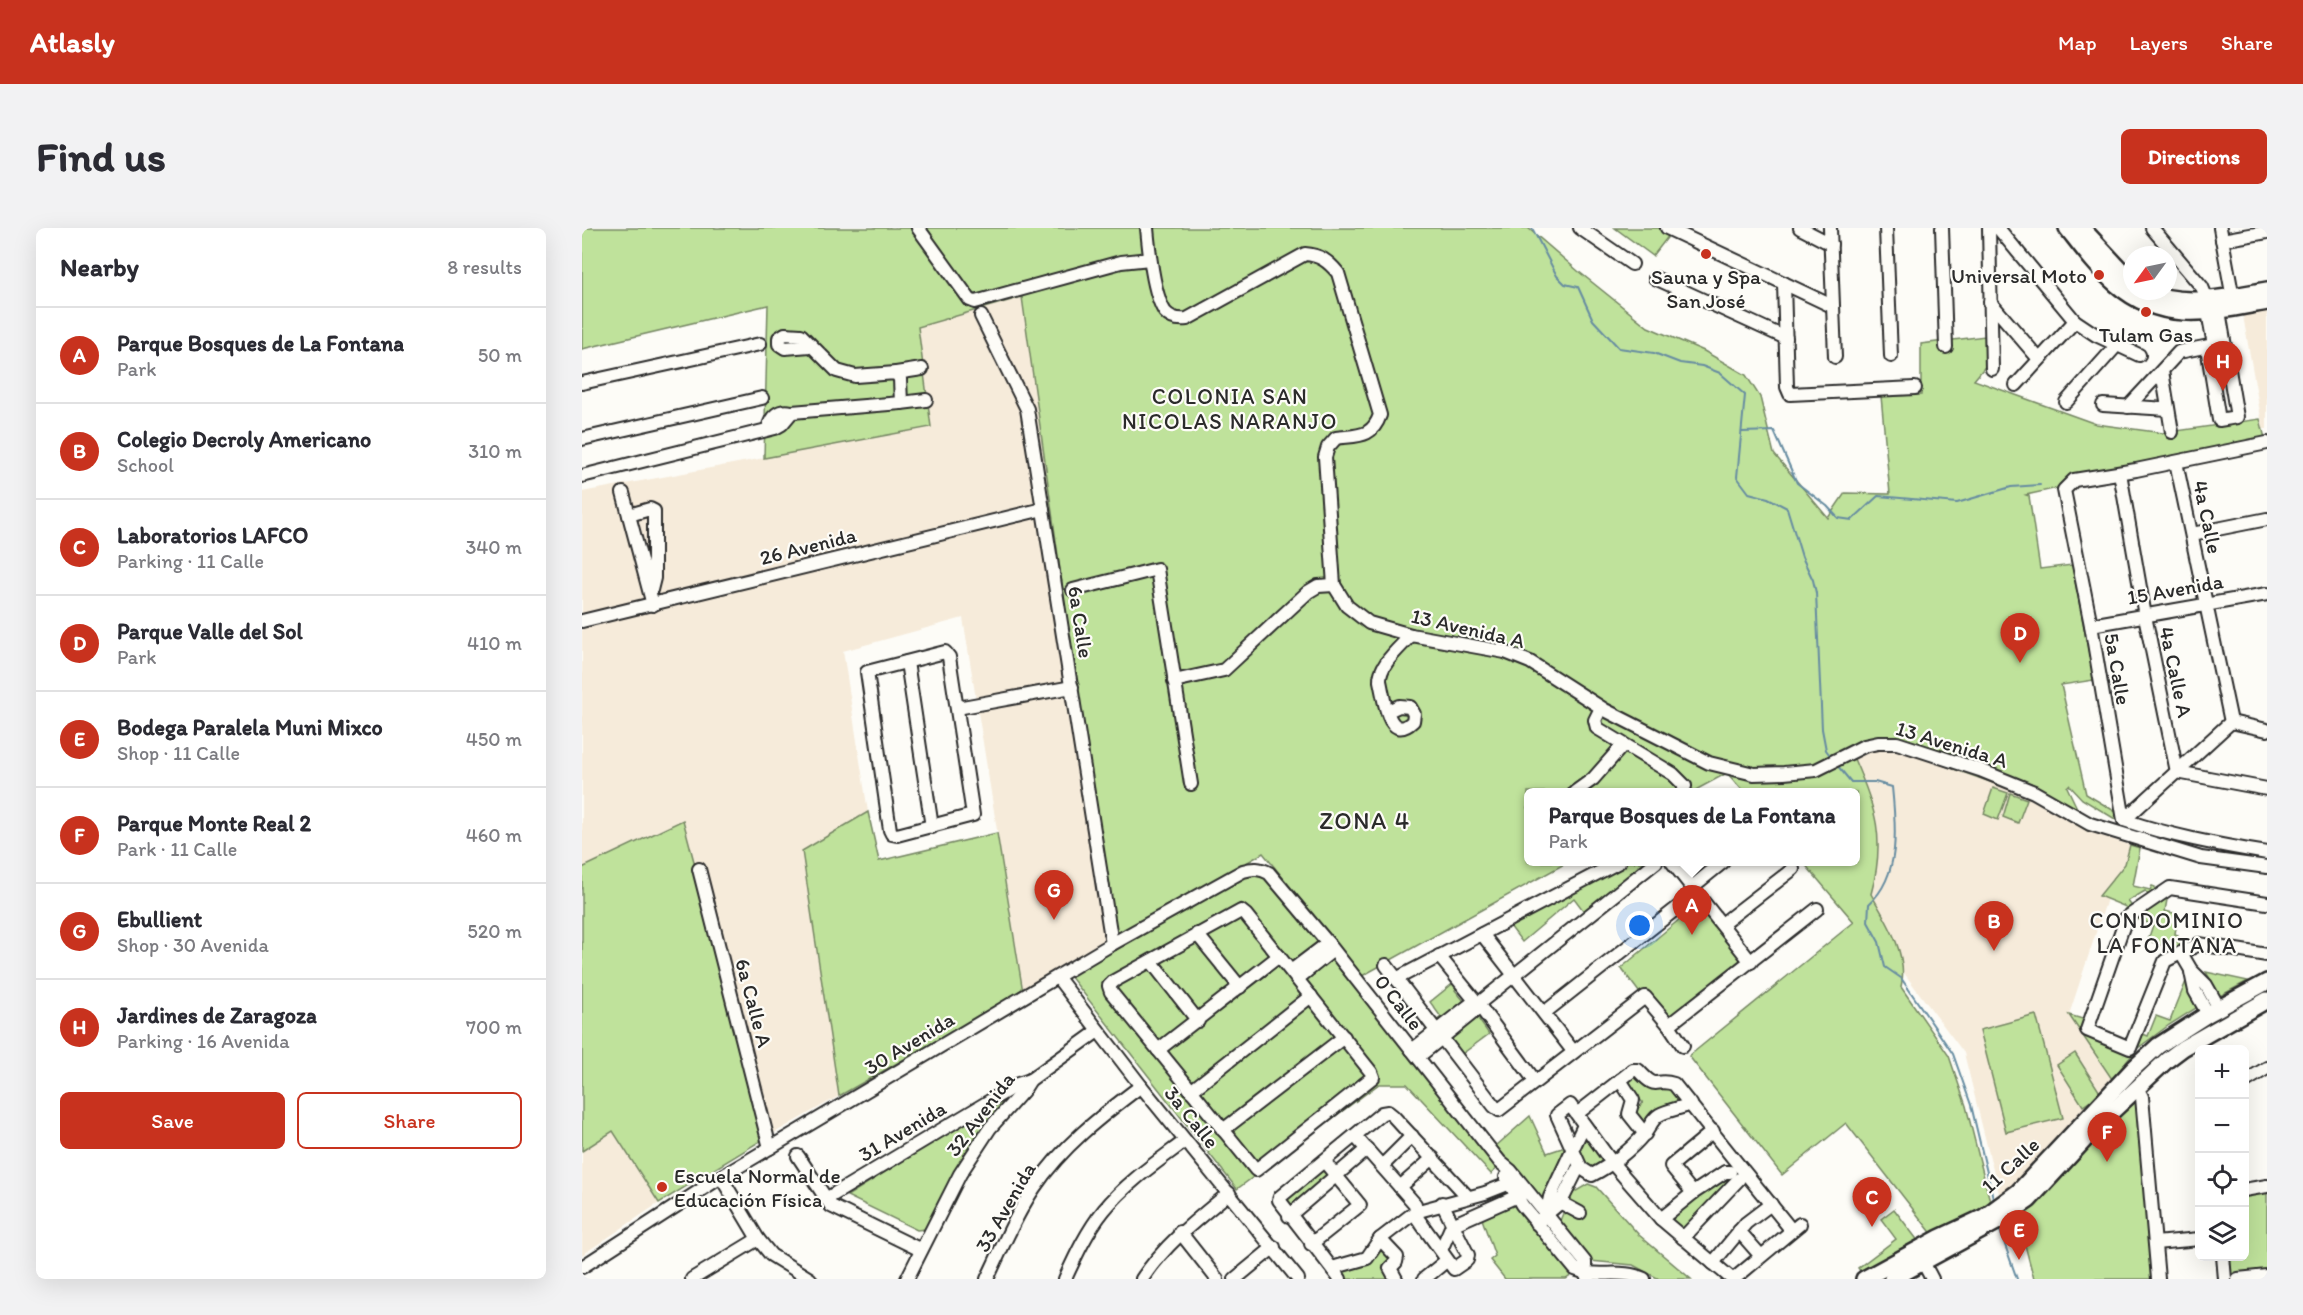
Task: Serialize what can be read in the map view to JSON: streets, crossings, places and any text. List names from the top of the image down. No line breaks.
{"streets":{"main road":["11 Calle"],"street":["4a Calle","26 Avenida","15 Avenida","6a Calle","13 Avenida A","5a Calle","4a Calle A","0 Calle","6a Calle A","30 Avenida","32 Avenida","3a Calle","31 Avenida","33 Avenida"]},"crossings":[["4a Calle","15 Avenida"],["26 Avenida","6a Calle"],["15 Avenida","5a Calle"],["15 Avenida","4a Calle A"],["6a Calle","30 Avenida"],["5a Calle","4a Calle A"],["0 Calle","30 Avenida"],["6a Calle A","30 Avenida"],["30 Avenida","3a Calle"],["32 Avenida","3a Calle"],["32 Avenida","31 Avenida"],["3a Calle","33 Avenida"]],"districts":["COLONIA SAN NICOLAS NARANJO","ZONA 4","CONDOMINIO LA FONTANA"],"places":["Sauna y Spa San José","Universal Moto","Tulam Gas","Escuela Normal de Educación Física"],"north":"bottom left","page":{"header":"Atlasly","nav":["Map","Layers","Share"],"buttons":["Directions",["Save","Share"]],"title":"Find us","heading":["Nearby","8 results"],"list":[{"mark":"A","name":"Parque Bosques de La Fontana","note":"Park","value":"50 m"},{"mark":"B","name":"Colegio Decroly Americano","note":"School","value":"310 m"},{"mark":"C","name":"Laboratorios LAFCO","note":"Parking · 11 Calle","value":"340 m"},{"mark":"D","name":"Parque Valle del Sol","note":"Park","value":"410 m"},{"mark":"E","name":"Bodega Paralela Muni Mixco","note":"Shop · 11 Calle","value":"450 m"},{"mark":"F","name":"Parque Monte Real 2","note":"Park · 11 Calle","value":"460 m"},{"mark":"G","name":"Ebullient","note":"Shop · 30 Avenida","value":"520 m"},{"mark":"H","name":"Jardines de Zaragoza","note":"Parking · 16 Avenida","value":"700 m"}],"pins":["H","D","G","A","B","F","C","E"],"popup":["Parque Bosques de La Fontana","Park"],"map_buttons":["+","−"]}}
